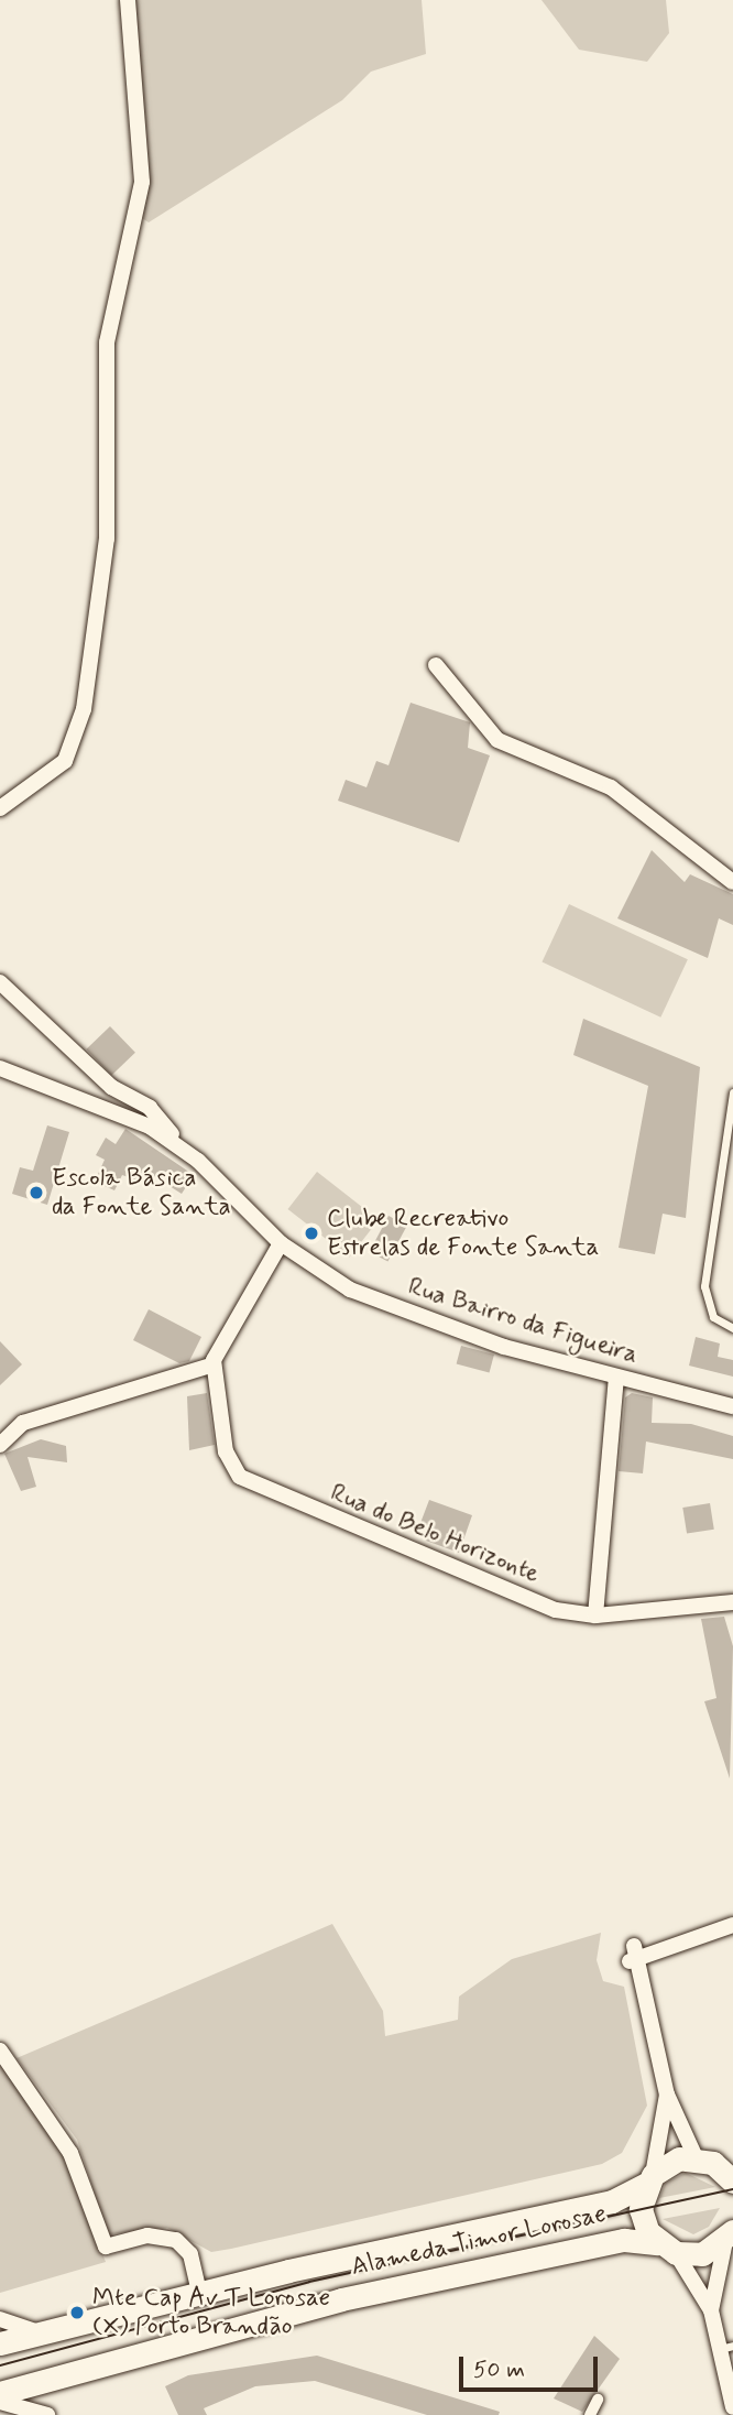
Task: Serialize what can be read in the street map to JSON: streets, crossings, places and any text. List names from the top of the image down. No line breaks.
{"streets":{"main road":["Alameda Timor Lorosae"],"street":["Rua Bairro da Figueira","Rua do Belo Horizonte"]},"places":["Escola Básica da Fonte Santa","Clube Recreativo Estrelas de Fonte Santa","Mte Cap Av T Lorosae (X) Porto Brandão"],"scale_bar":"50 m"}
